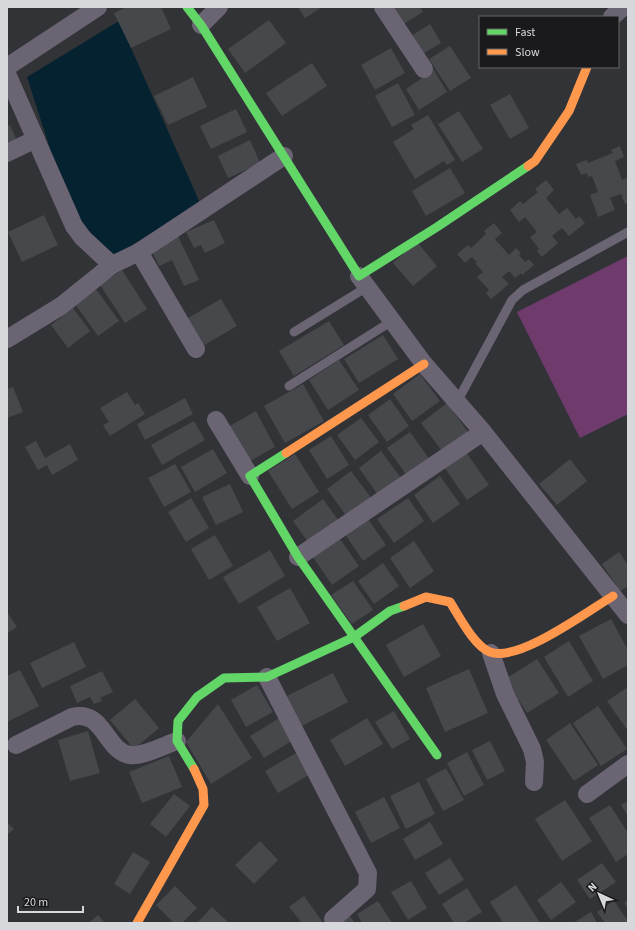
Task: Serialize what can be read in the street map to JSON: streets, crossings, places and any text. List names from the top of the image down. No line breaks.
{"legend":["Fast","Slow"],"scale_bar":"20 m","north":"top left"}
